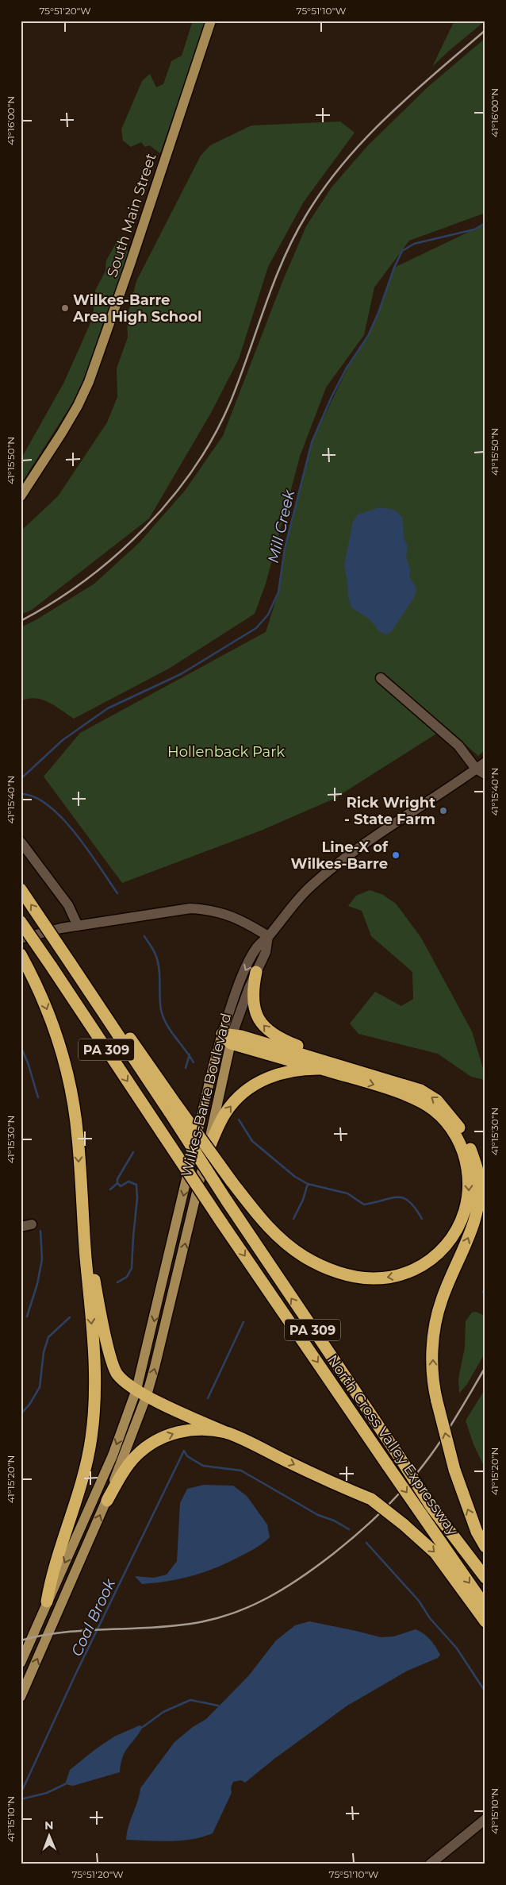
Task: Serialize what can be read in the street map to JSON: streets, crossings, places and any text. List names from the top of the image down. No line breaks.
{"streets":{"highway":["PA 309","North Cross Valley Expressway"],"main road":["South Main Street","Wilkes-Barre Boulevard"]},"crossings":[["PA 309","North Cross Valley Expressway"]],"water":["Mill Creek","Coal Brook"],"parks":["Hollenback Park"],"places":["Wilkes-Barre Area High School","Rick Wright - State Farm","Line-X of Wilkes-Barre"],"north":"top","coordinates":["75°51'20\"W","75°51'10\"W","41°16'00\"N","41°15'50\"N","41°15'40\"N","41°15'30\"N","41°15'20\"N","41°15'10\"N"]}
